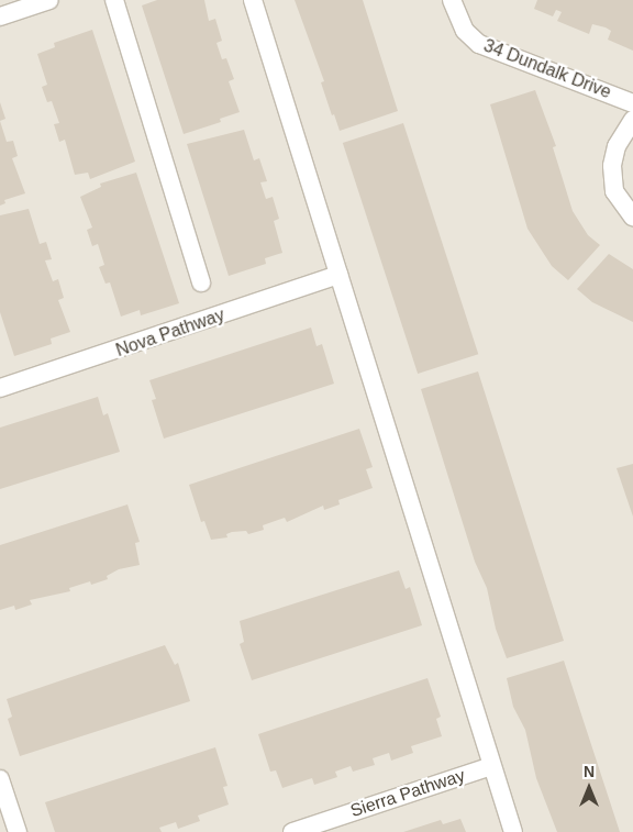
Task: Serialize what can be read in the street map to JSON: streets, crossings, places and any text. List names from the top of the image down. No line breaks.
{"streets":{"lane":["34 Dundalk Drive","Nova Pathway","Sierra Pathway"]},"north":"top"}
